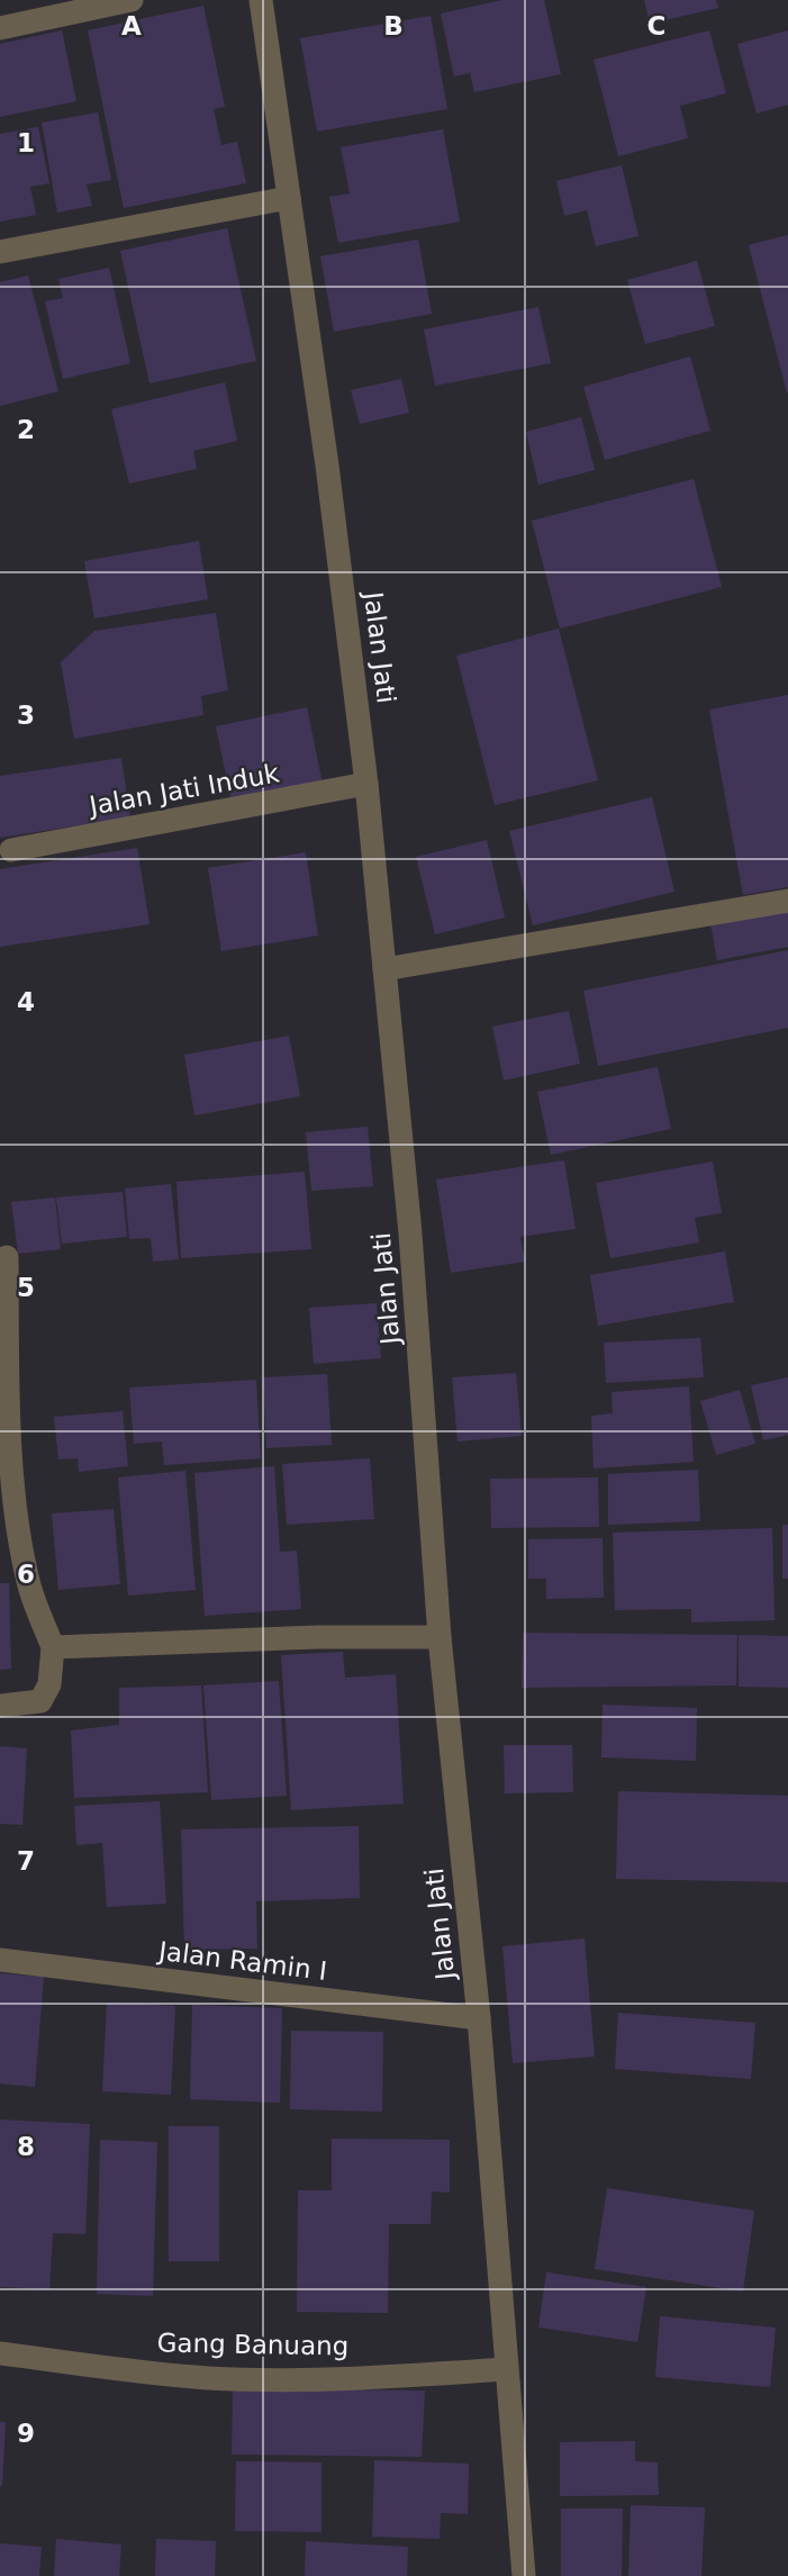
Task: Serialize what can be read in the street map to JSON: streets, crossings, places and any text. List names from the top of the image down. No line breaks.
{"streets":{"street":["Jalan Jati","Jalan Jati Induk","Jalan Ramin I","Gang Banuang"]},"crossings":[["Jalan Jati","Jalan Jati Induk"],["Jalan Jati","Jalan Ramin I"],["Jalan Jati","Gang Banuang"]],"grid":{"columns":["A","B","C"],"rows":["1","2","3","4","5","6","7","8","9"]}}
